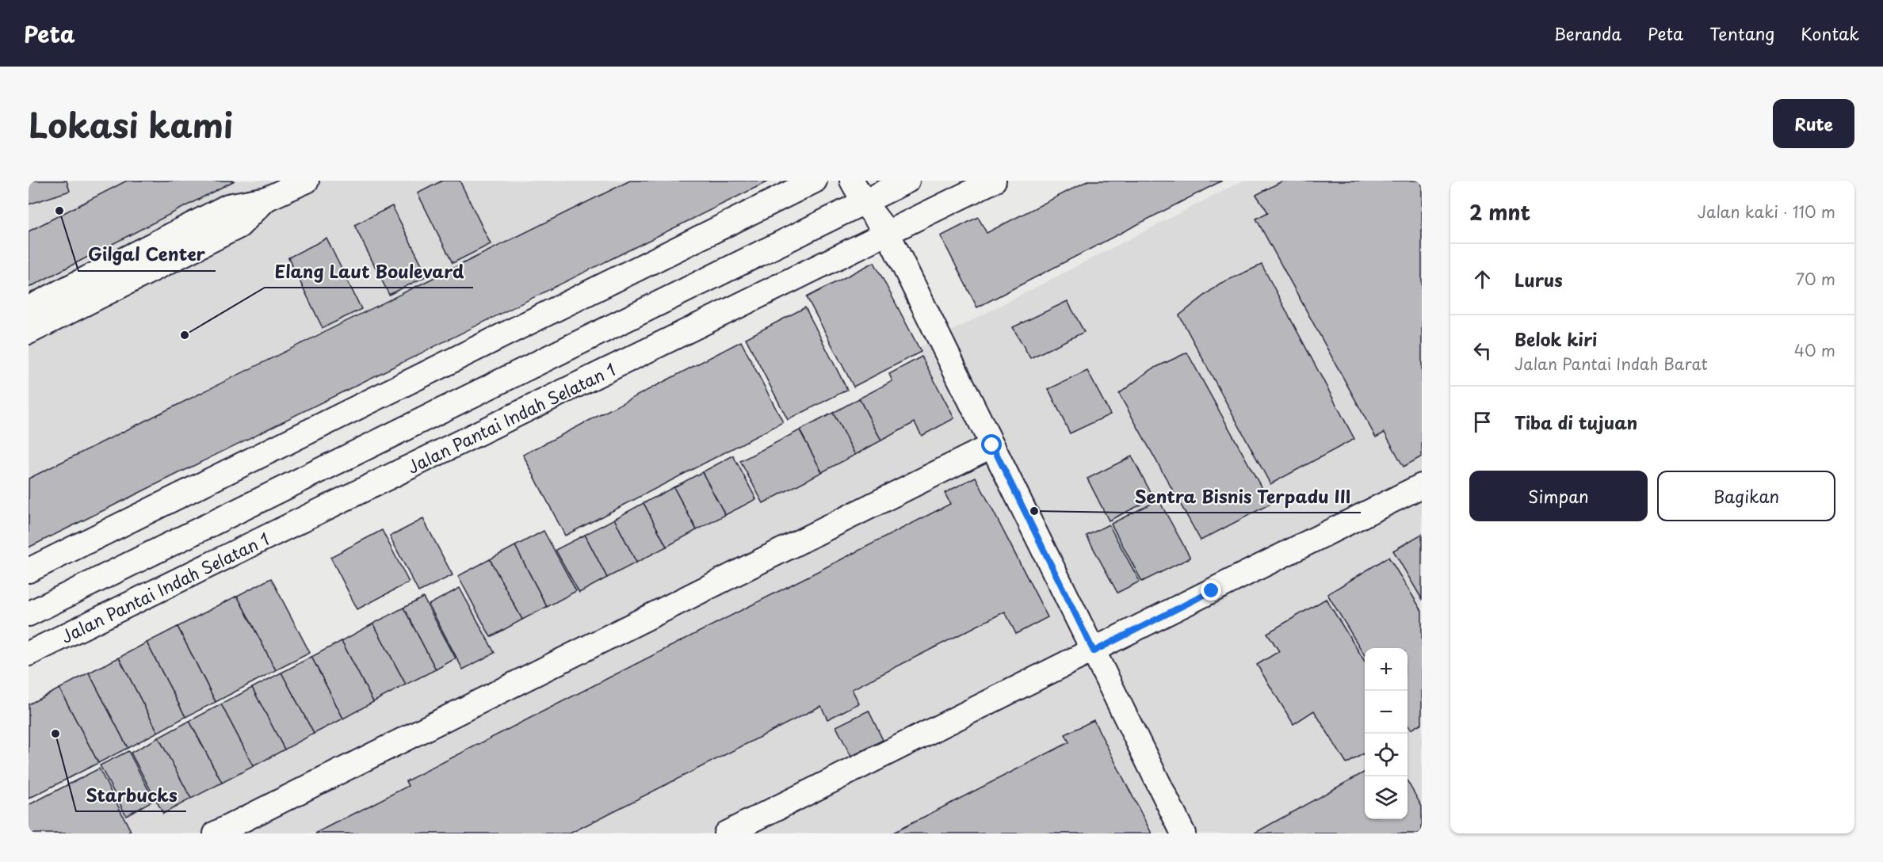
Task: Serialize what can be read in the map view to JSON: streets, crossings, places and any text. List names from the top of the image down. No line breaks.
{"streets":{"street":["Jalan Pantai Indah Selatan 1"]},"places":["Gilgal Center","Elang Laut Boulevard","Sentra Bisnis Terpadu III","Starbucks"],"page":{"header":"Peta","nav":["Beranda","Peta","Tentang","Kontak"],"title":"Lokasi kami","buttons":["Rute",["Simpan","Bagikan"]],"heading":["2 mnt","Jalan kaki · 110 m"],"list":[["Lurus","70 m"],["Belok kiri","Jalan Pantai Indah Barat","40 m"],"Tiba di tujuan"],"map_buttons":["+","−"]}}
